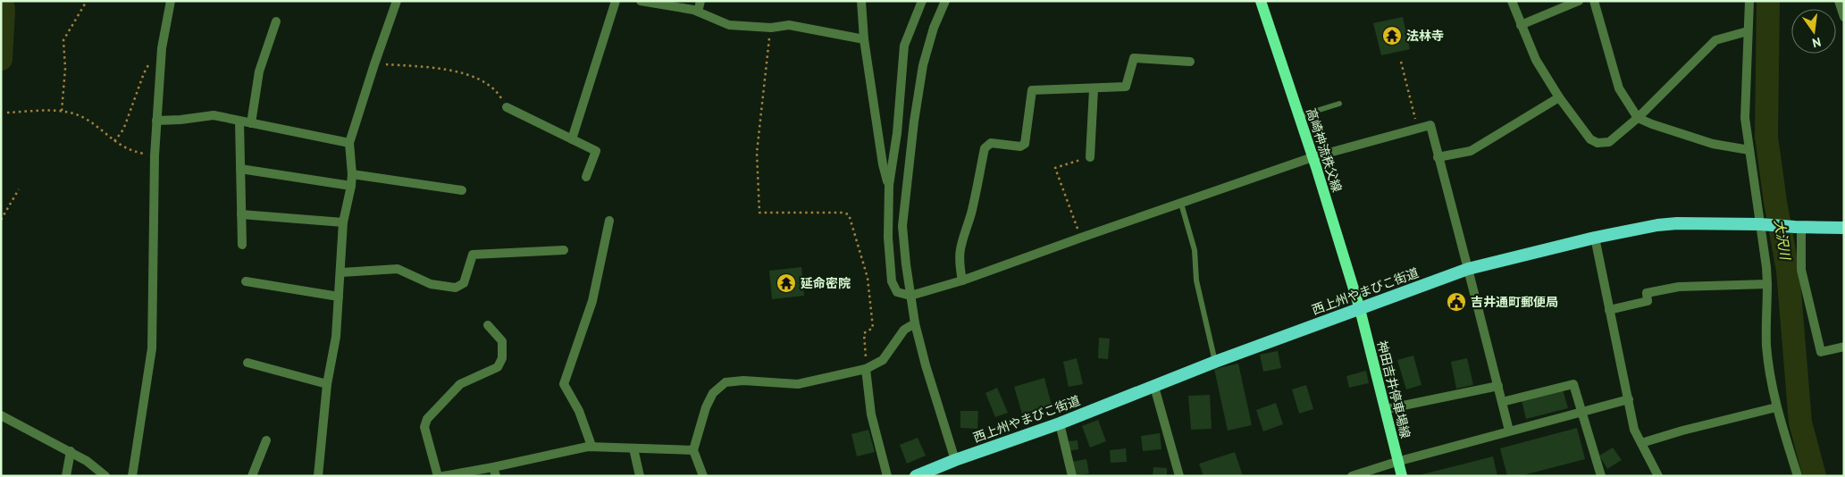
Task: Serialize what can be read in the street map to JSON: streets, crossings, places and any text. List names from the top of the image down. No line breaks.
{"streets":{"highway":["西上州やまびこ街道"],"main road":["高崎神流秩父線","神田吉井停車場線"]},"crossings":[["高崎神流秩父線","西上州やまびこ街道"],["高崎神流秩父線","神田吉井停車場線"],["西上州やまびこ街道","神田吉井停車場線"]],"water":["大沢川"],"places":{"temple":["法林寺","延命密院"],"public building":["吉井通町郵便局"]},"north":"bottom"}
